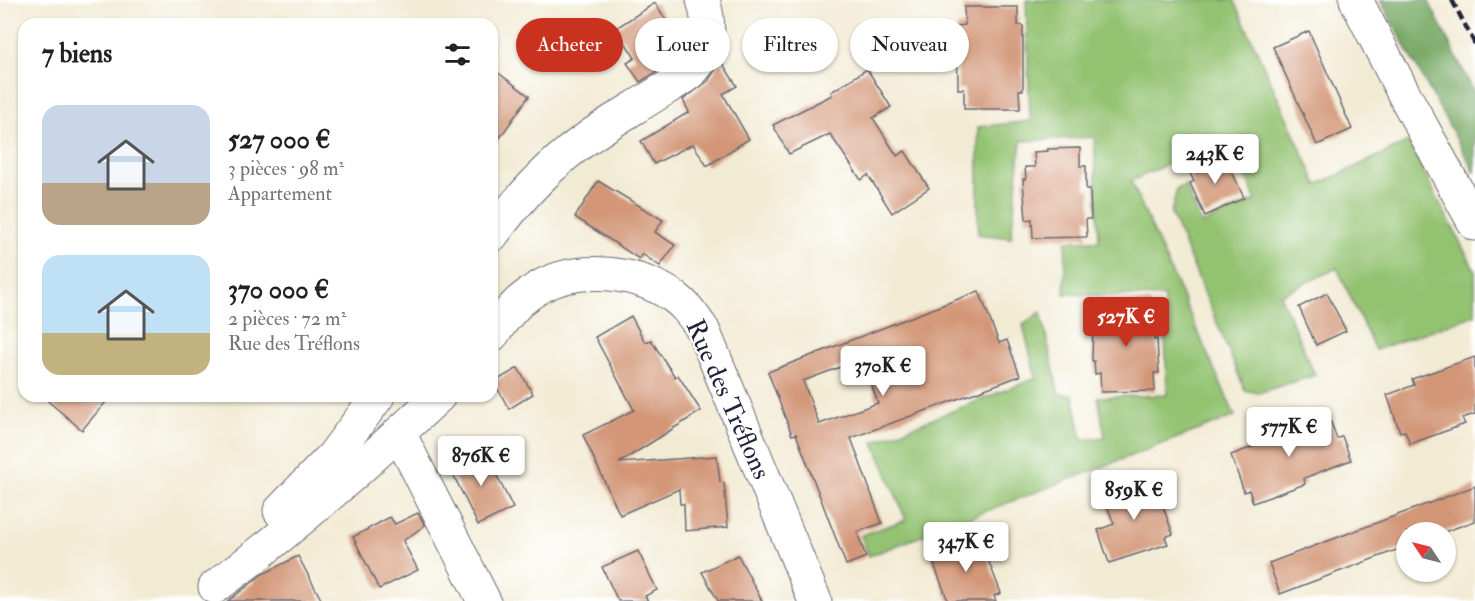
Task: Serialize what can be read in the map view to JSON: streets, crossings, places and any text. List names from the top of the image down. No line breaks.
{"streets":{"street":["Rue des Tréflons"]},"north":"top left","page":{"chip":["Acheter","Louer","Filtres","Nouveau"],"heading":"7 biens","list":[{"name":"527 000 €","note":"3 pièces · 98 m² · Appartement"},{"name":"370 000 €","note":"2 pièces · 72 m² · Rue des Tréflons"}],"price":["243K €","527K €","370K €","577K €","876K €","859K €","347K €"]}}
